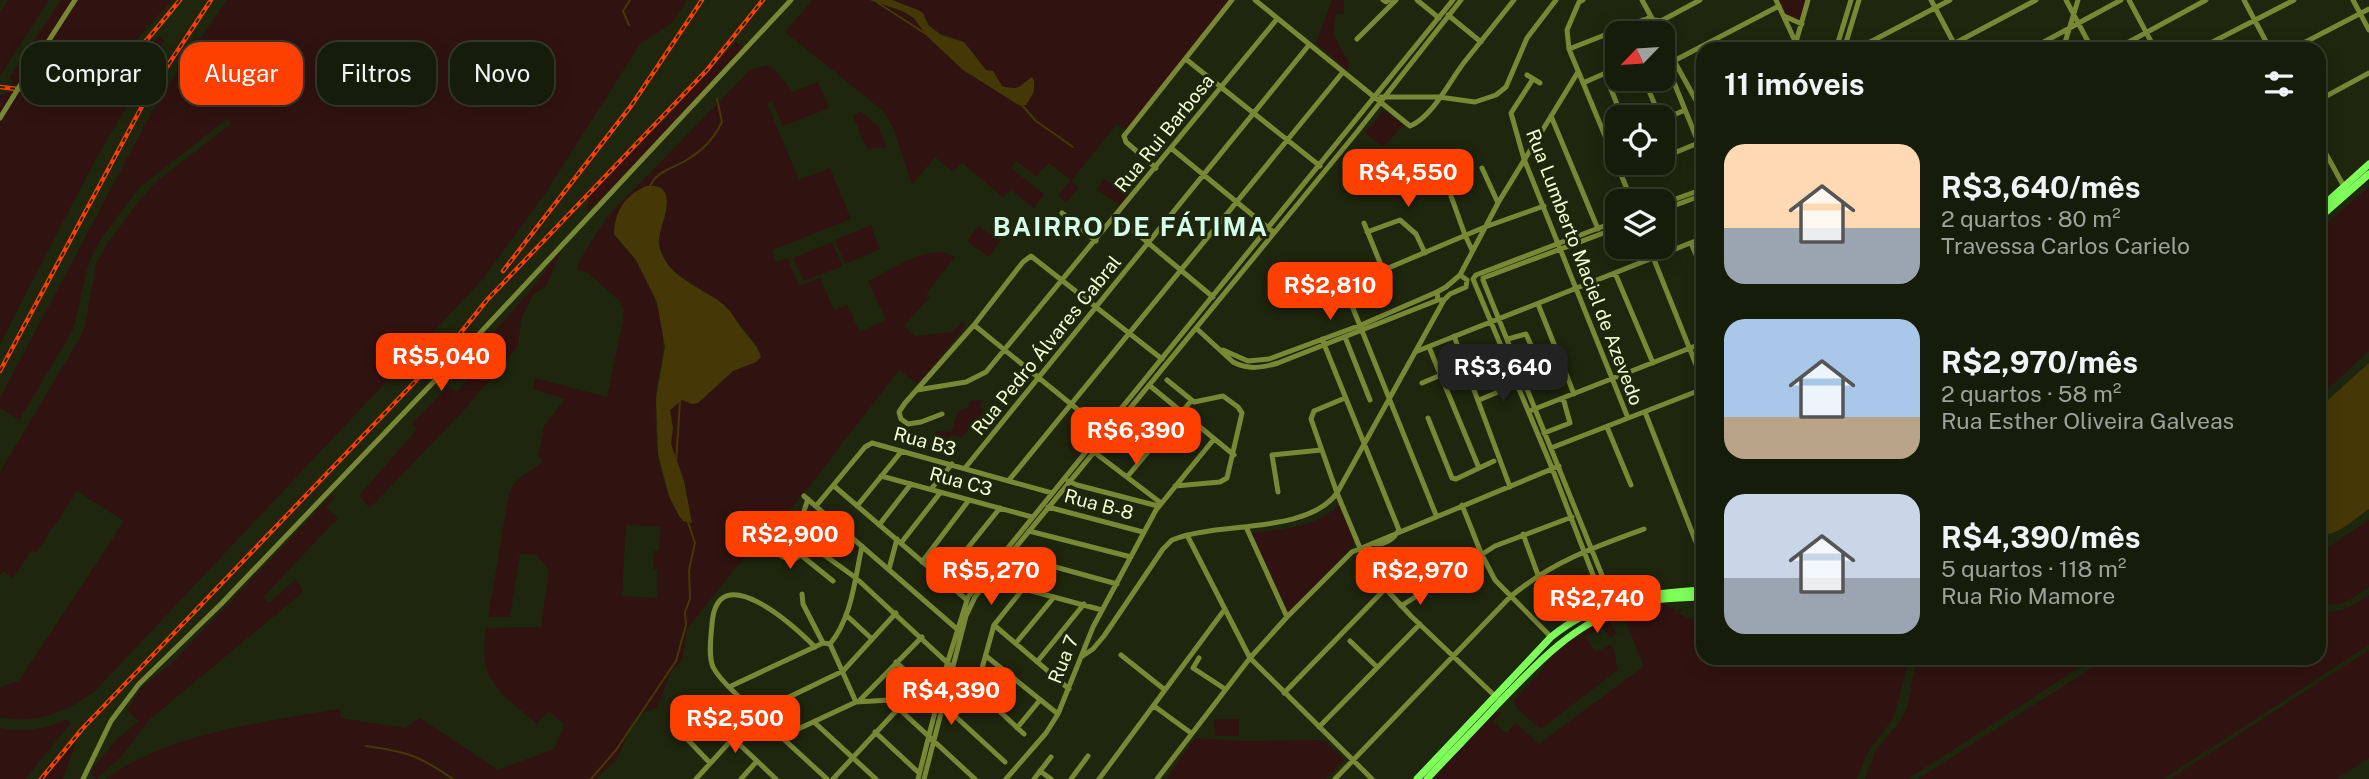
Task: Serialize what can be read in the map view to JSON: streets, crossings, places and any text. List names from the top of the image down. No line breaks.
{"streets":{"street":["Rua Rui Barbosa","Rua Lumberto Maciel de Azevedo","Rua Pedro Álvares Cabral","Rua B3","Rua C3","Rua B-8","Rua 7"]},"crossings":[["Rua Pedro Álvares Cabral","Rua B3"],["Rua B-8","Rua 7"]],"districts":["BAIRRO DE FÁTIMA"],"north":"bottom left","page":{"chip":["Comprar","Alugar","Filtros","Novo"],"heading":"11 imóveis","list":[{"name":"R$3,640/mês","note":"2 quartos · 80 m² · Travessa Carlos Carielo"},{"name":"R$2,970/mês","note":"2 quartos · 58 m² · Rua Esther Oliveira Galveas"},{"name":"R$4,390/mês","note":"5 quartos · 118 m² · Rua Rio Mamore"}],"price":["R$4,550","R$2,810","R$5,040","R$3,640","R$6,390","R$2,900","R$5,270","R$2,970","R$2,740","R$4,390","R$2,500"]}}
